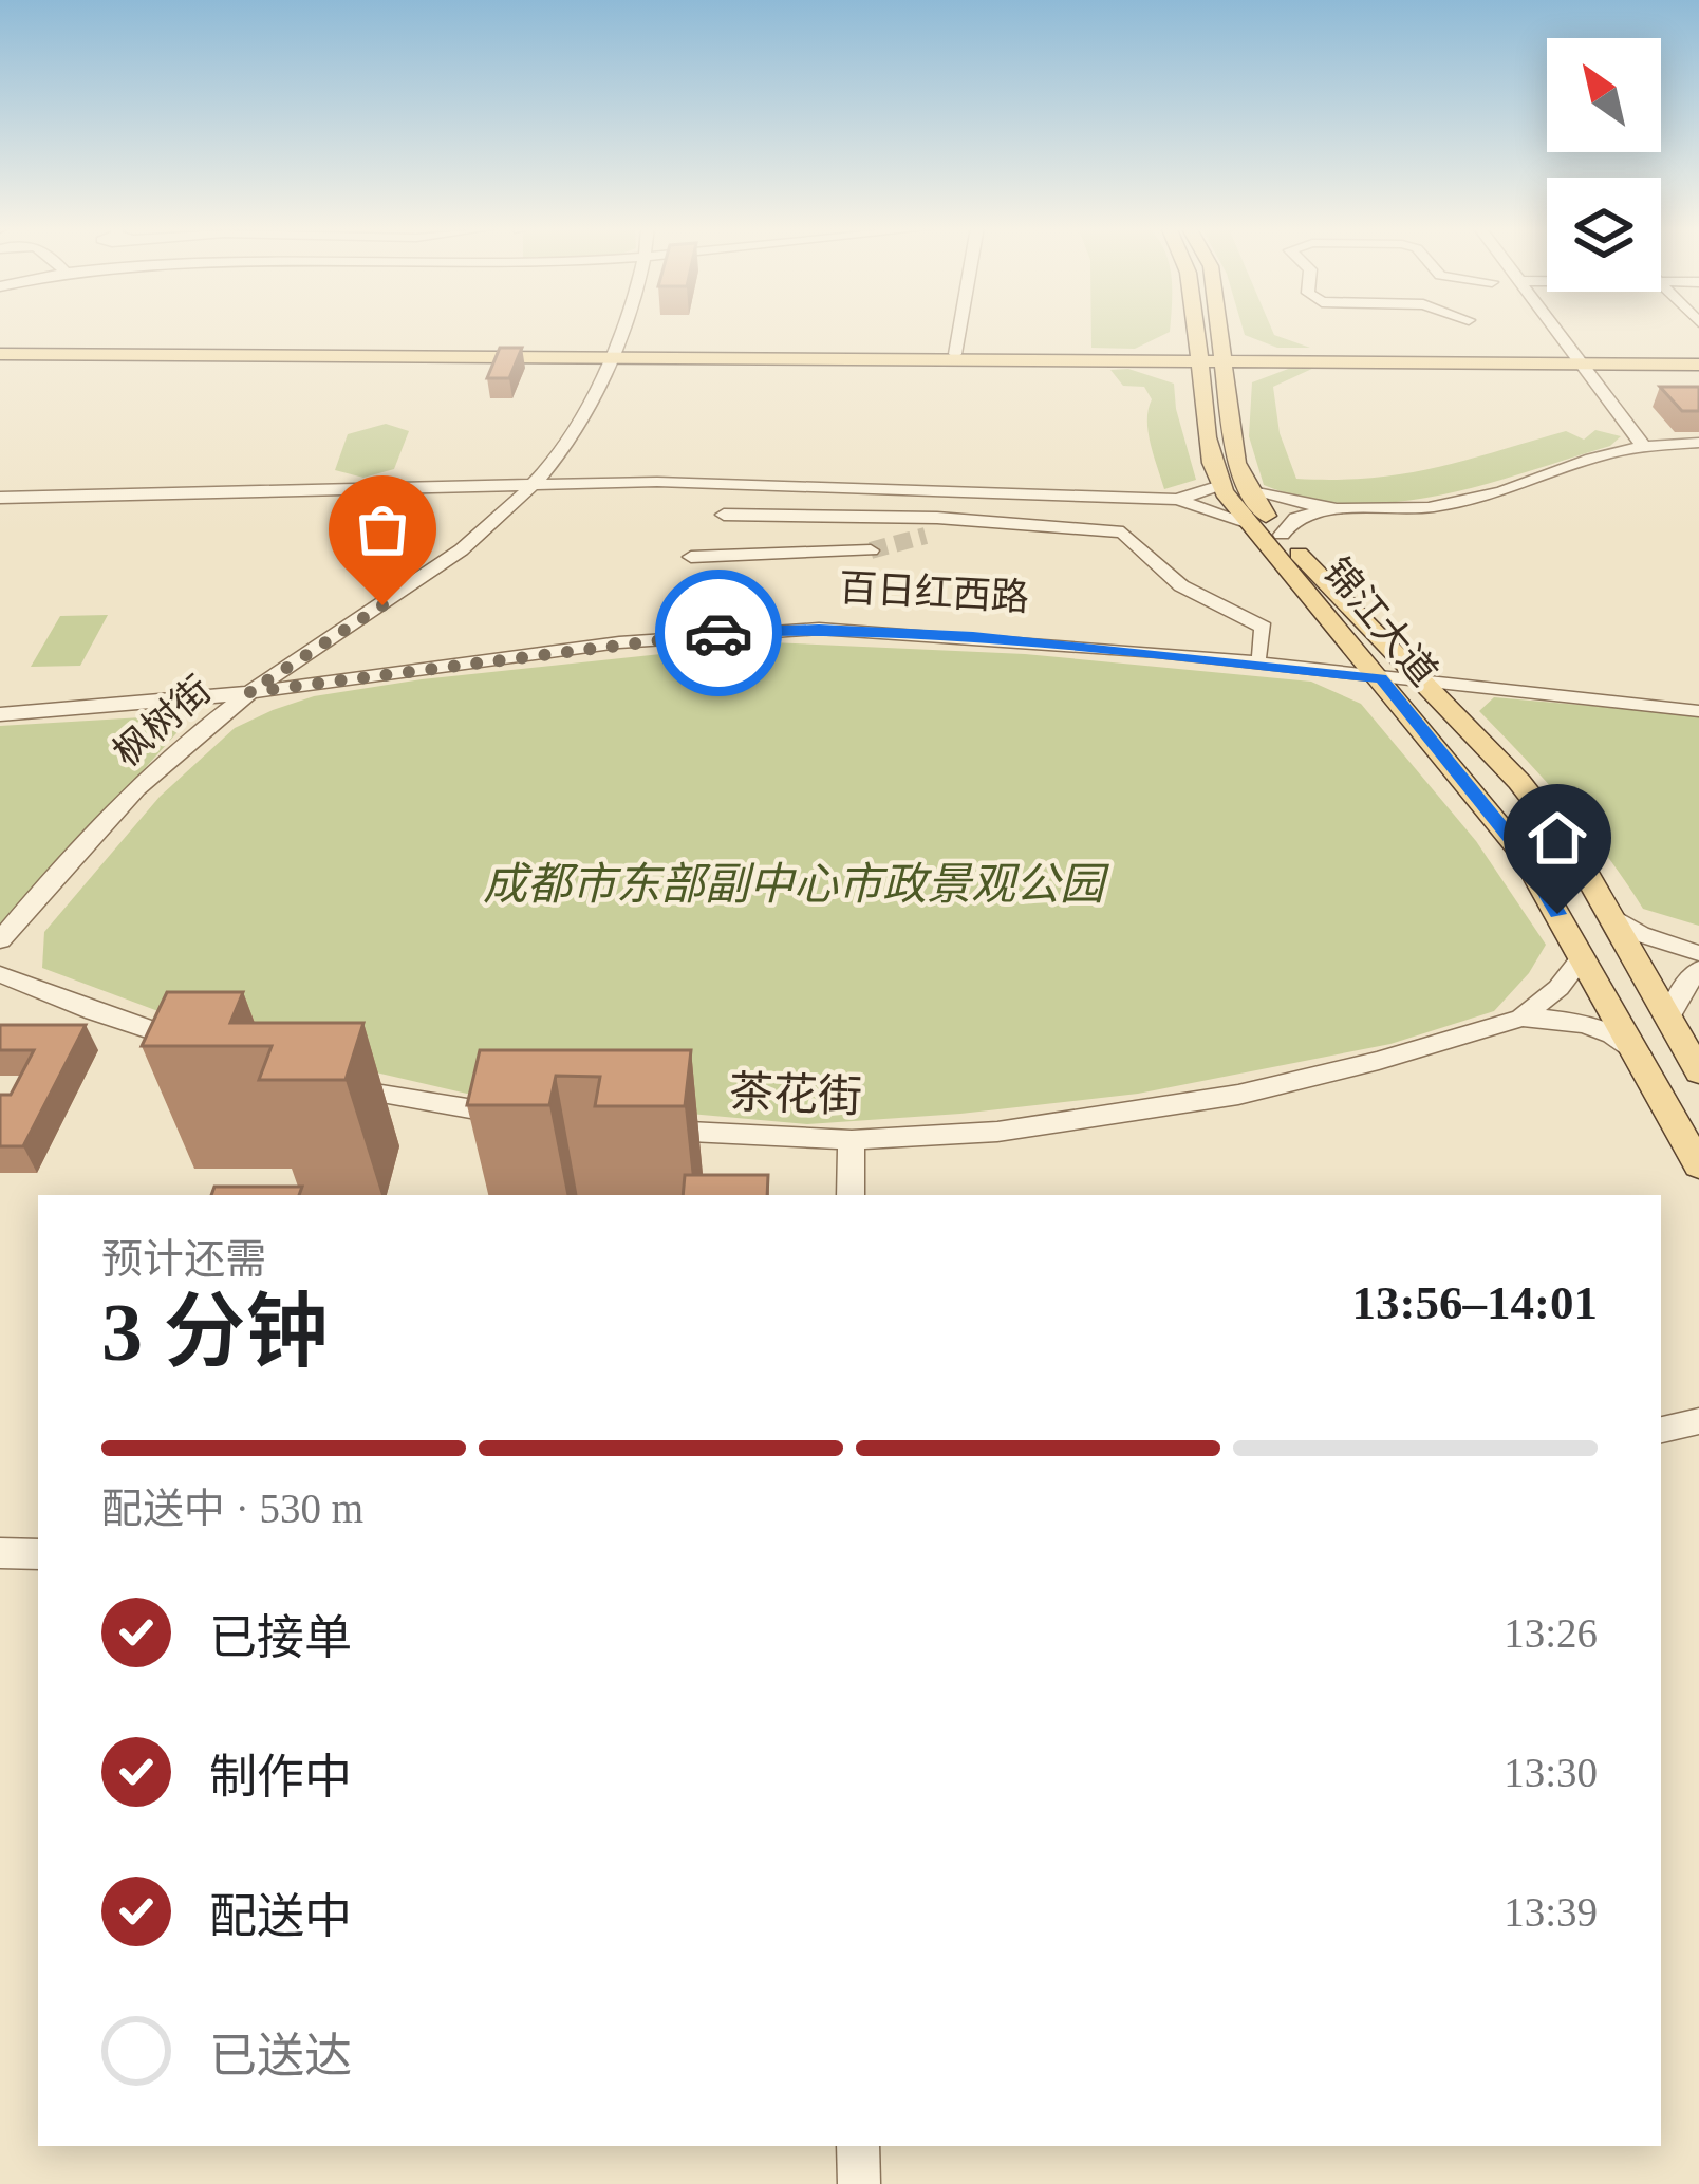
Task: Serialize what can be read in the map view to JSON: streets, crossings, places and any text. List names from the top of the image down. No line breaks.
{"streets":{"main road":["锦江大道"],"street":["百日红西路","枫树街","茶花街"]},"crossings":[["百日红西路","锦江大道"],["百日红西路","枫树街"],["锦江大道","茶花街"]],"parks":["成都市东部副中心市政景观公园"],"north":"top left","page":{"heading":["3 分钟","预计还需","13:56–14:01"],"bar":"配送中 · 530 m","list":[["已接单","13:26"],["制作中","13:30"],["配送中","13:39"],"已送达"]}}
